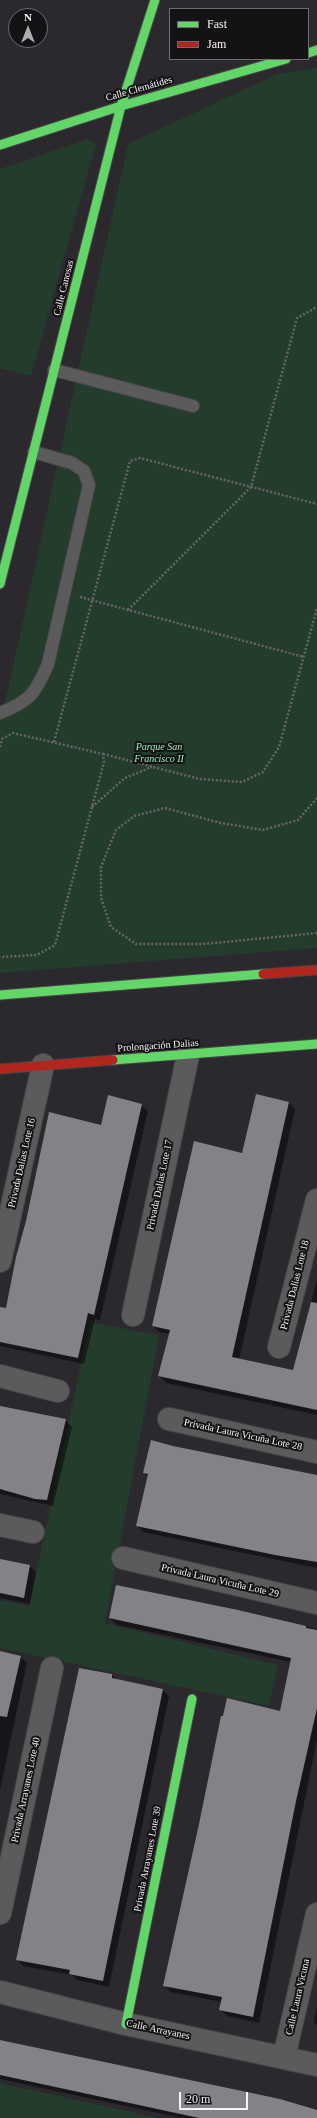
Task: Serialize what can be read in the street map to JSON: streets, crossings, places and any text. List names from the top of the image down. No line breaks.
{"streets":{"main road":["Calle Clemátides","Calle Canosas","Prolongación Dalias","Privada Arrayanes Lote 39"],"street":["Privada Dalias Lote 16","Privada Dalias Lote 17","Privada Dalias Lote 18","Privada Laura Vicuña Lote 28","Privada Laura Vicuña Lote 29","Privada Arrayanes Lote 40","Calle Laura Vicuna","Calle Arrayanes"]},"crossings":[["Calle Clemátides","Calle Canosas"],["Prolongación Dalias","Privada Dalias Lote 16"],["Prolongación Dalias","Privada Dalias Lote 17"],["Privada Arrayanes Lote 39","Calle Arrayanes"],["Calle Laura Vicuna","Calle Arrayanes"]],"parks":["Parque San Francisco II"],"legend":["Fast","Jam"],"scale_bar":"20 m","north":"top"}
